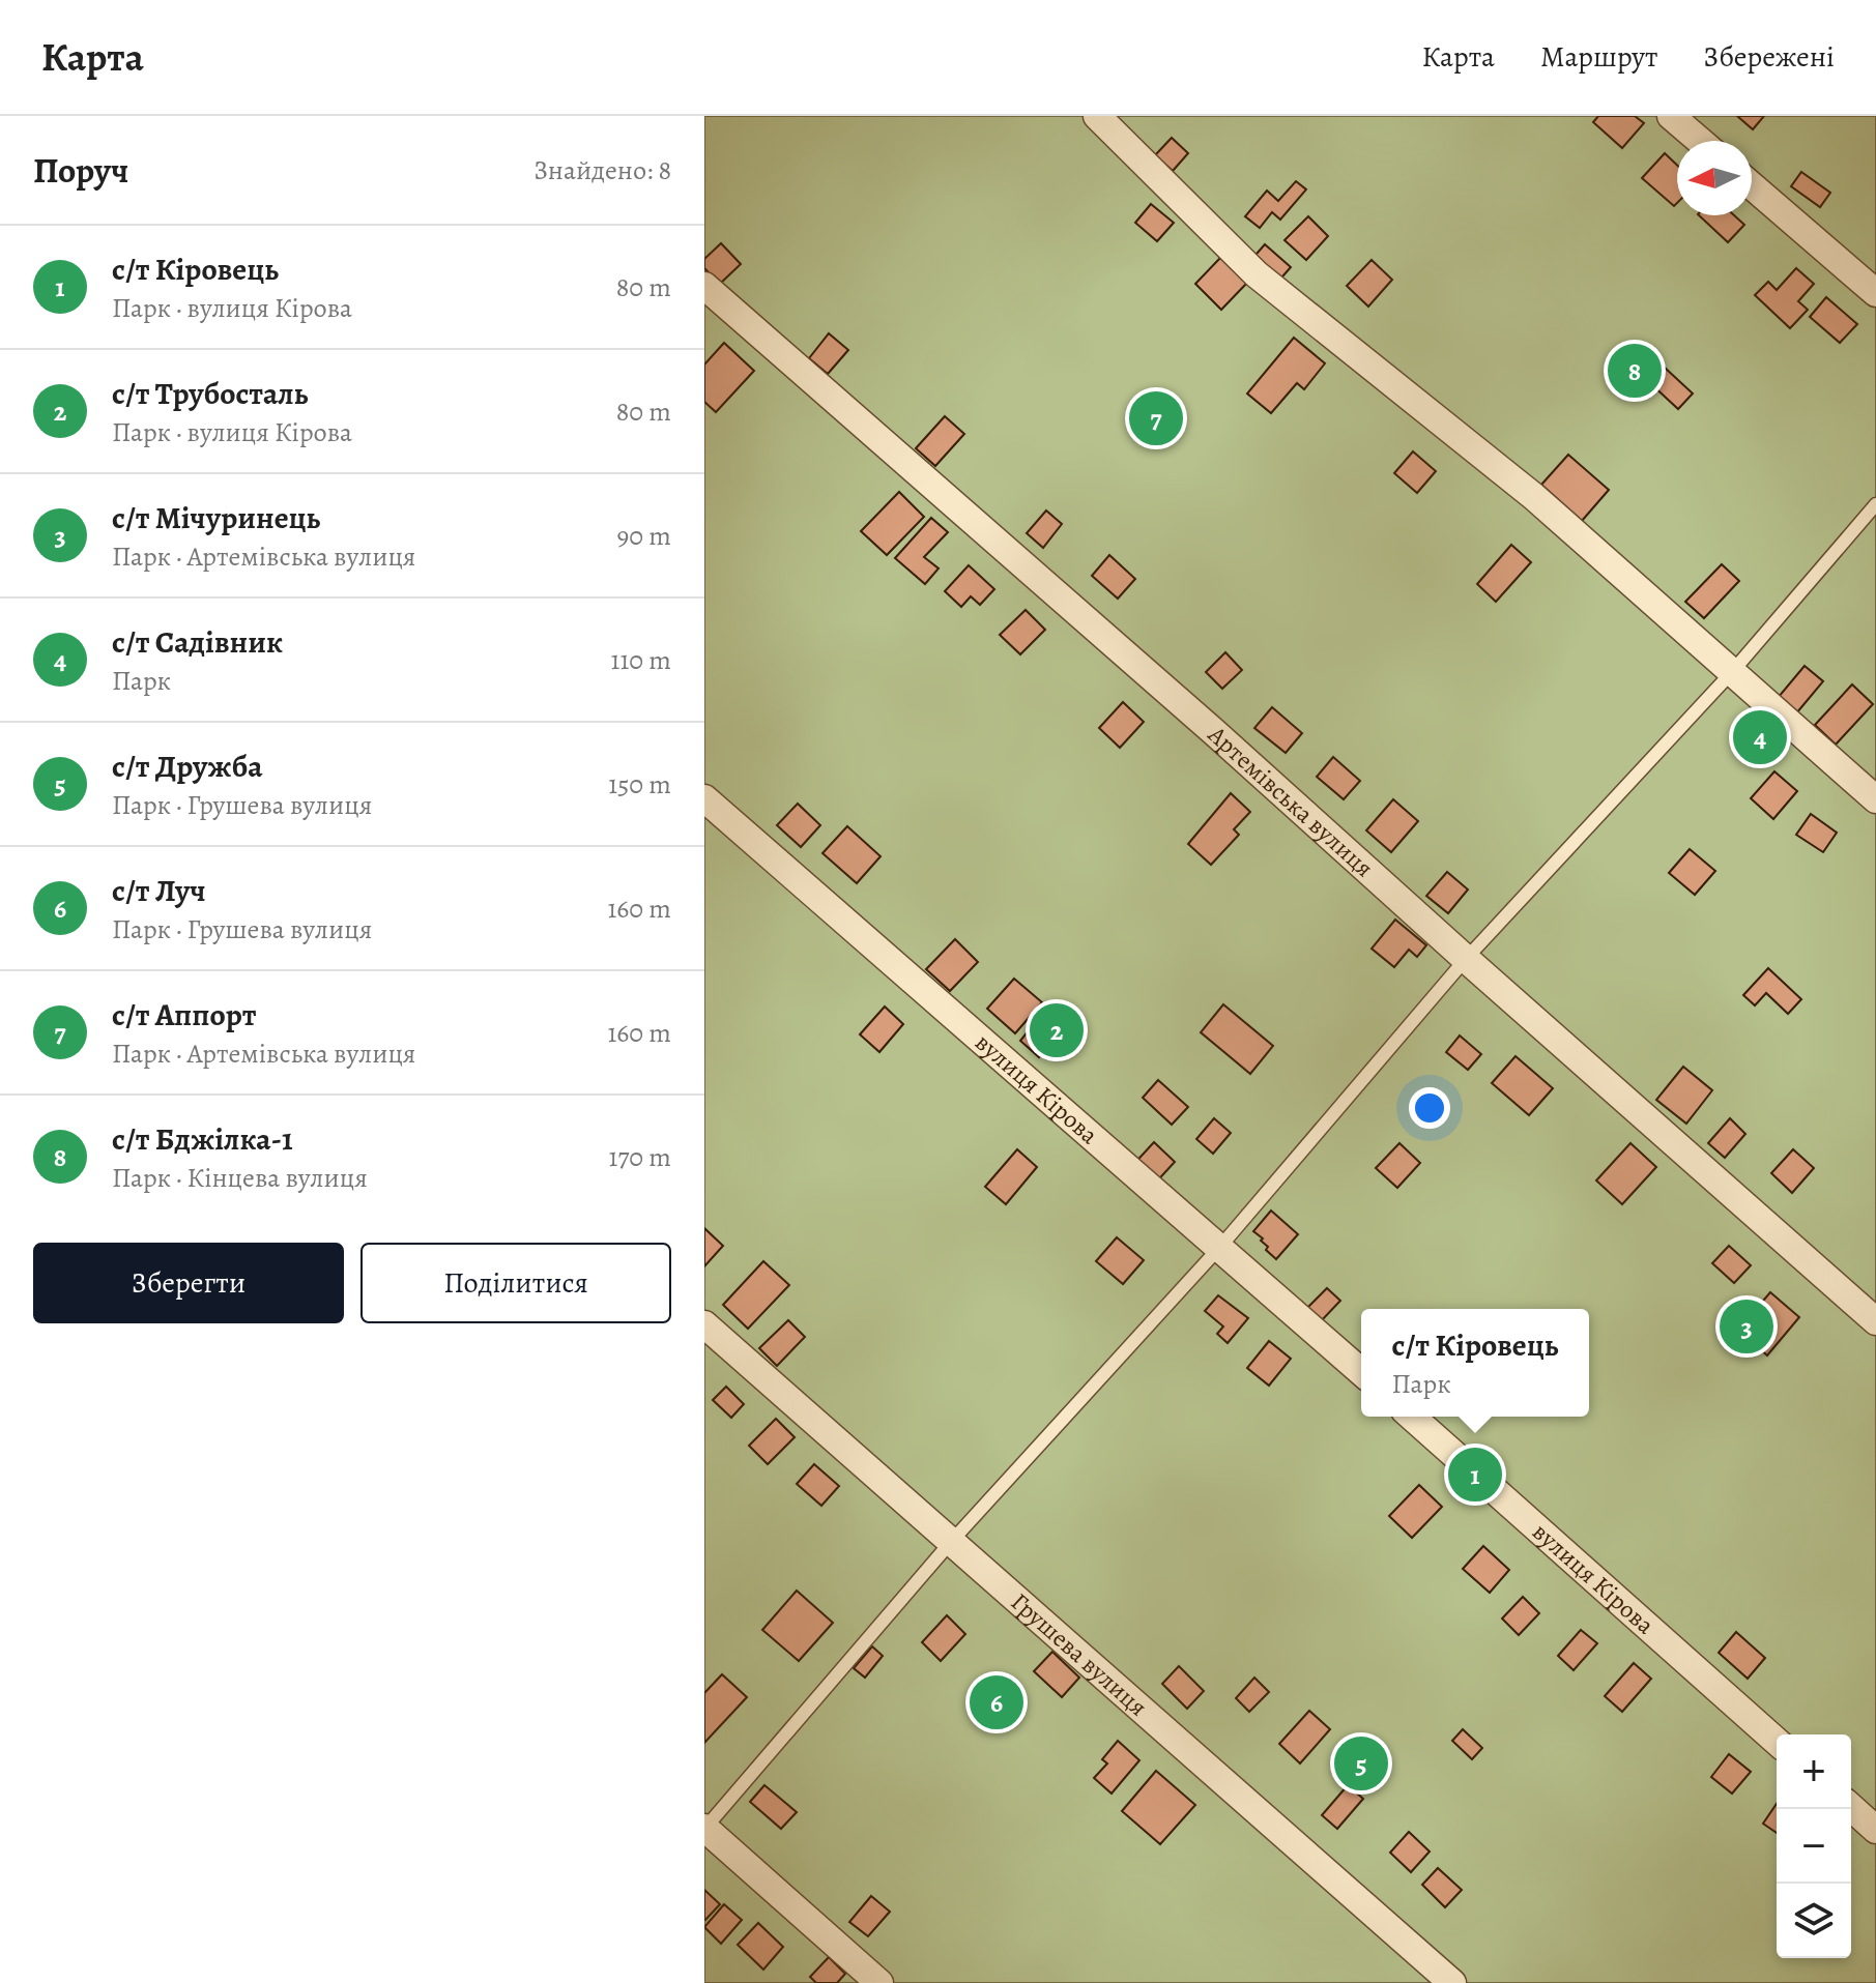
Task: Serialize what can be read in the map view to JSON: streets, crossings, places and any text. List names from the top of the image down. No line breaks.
{"streets":{"street":["Артемівська вулиця","вулиця Кірова","Грушева вулиця"]},"north":"left","page":{"header":"Карта","nav":["Карта","Маршрут","Збережені"],"heading":["Поруч","Знайдено: 8"],"list":[{"mark":"1","name":"с/т Кіровець","note":"Парк · вулиця Кірова","value":"80 m"},{"mark":"2","name":"с/т Трубосталь","note":"Парк · вулиця Кірова","value":"80 m"},{"mark":"3","name":"с/т Мічуринець","note":"Парк · Артемівська вулиця","value":"90 m"},{"mark":"4","name":"с/т Садівник","note":"Парк","value":"110 m"},{"mark":"5","name":"с/т Дружба","note":"Парк · Грушева вулиця","value":"150 m"},{"mark":"6","name":"с/т Луч","note":"Парк · Грушева вулиця","value":"160 m"},{"mark":"7","name":"с/т Аппорт","note":"Парк · Артемівська вулиця","value":"160 m"},{"mark":"8","name":"с/т Бджілка-1","note":"Парк · Кінцева вулиця","value":"170 m"}],"pins":["8","7","4","2","3","1","6","5"],"buttons":["Зберегти","Поділитися"],"popup":["с/т Кіровець","Парк"],"map_buttons":["+","−"]}}
